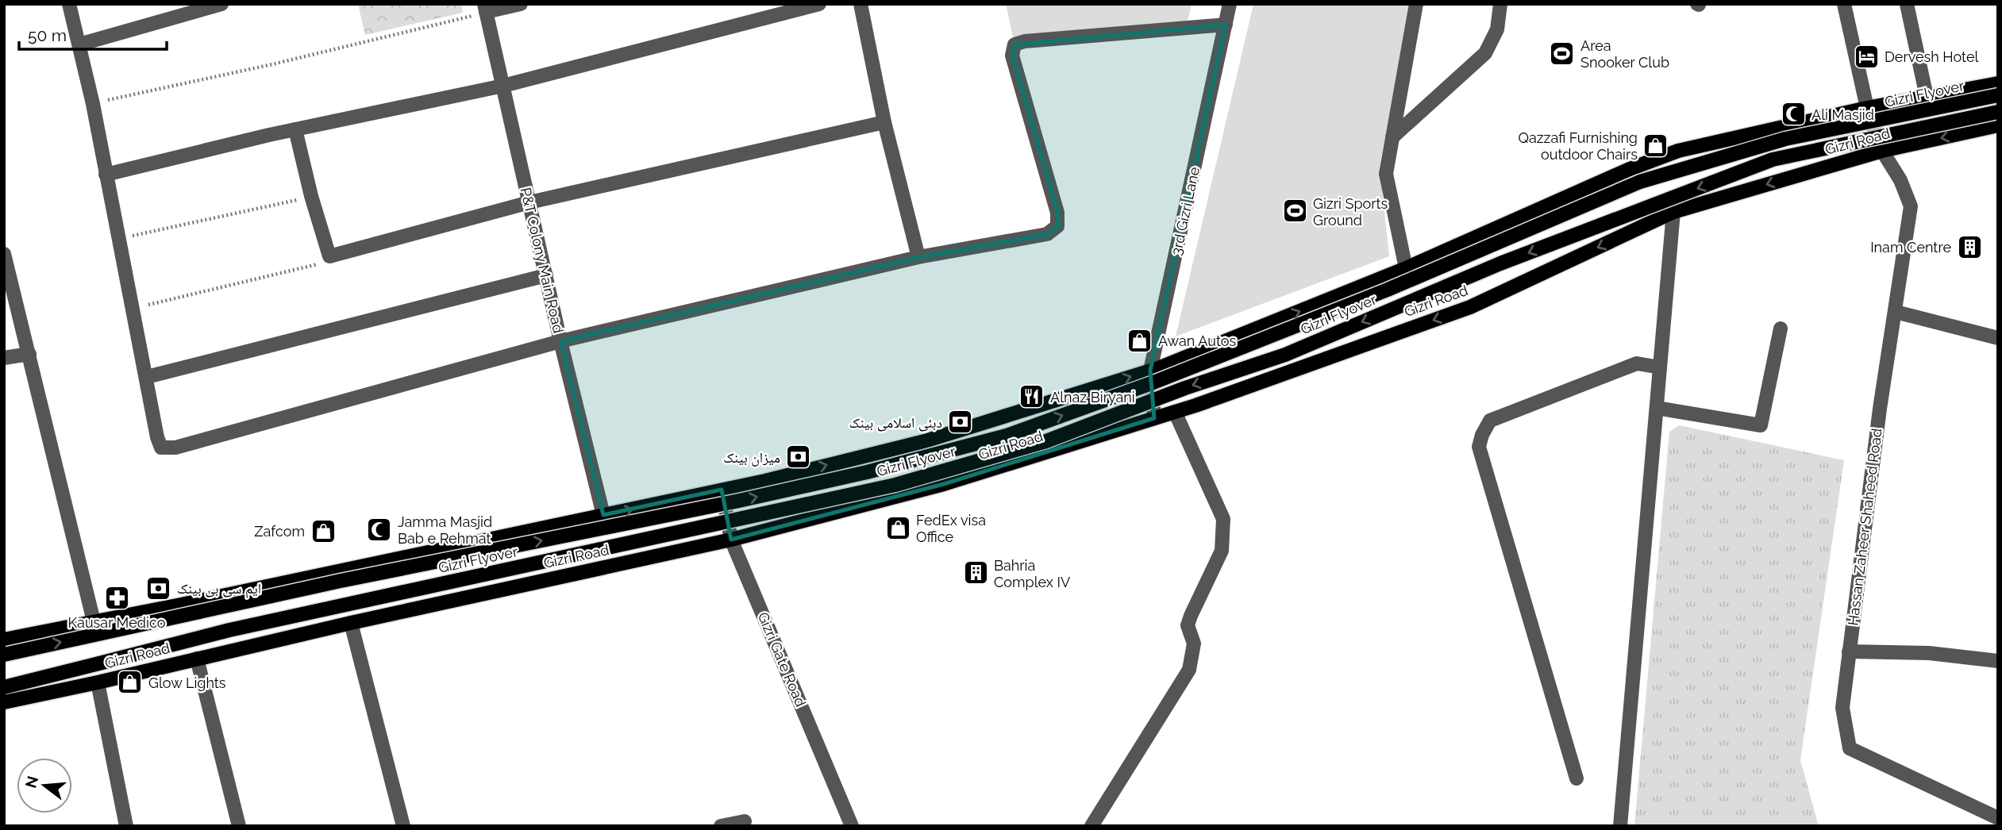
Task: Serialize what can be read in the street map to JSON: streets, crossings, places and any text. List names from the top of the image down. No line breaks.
{"streets":{"main road":["Gizri Flyover","Gizri Road"],"street":["3rd Gizri Lane","P&T Colony Main Road","Hassan Zaheer Shaheed Road","Gizri Gate Road"]},"crossings":[["Gizri Road","3rd Gizri Lane"],["Gizri Road","P&T Colony Main Road"],["Gizri Road","Hassan Zaheer Shaheed Road"],["Gizri Road","Gizri Gate Road"]],"places":{"sports":["Area Snooker Club","Gizri Sports Ground"],"hotel":["Dervesh Hotel"],"mosque":["Ali Masjid","Jamma Masjid Bab e Rehmat"],"shop":["Qazzafi Furnishing outdoor Chairs","Awan Autos","FedEx visa Office","Zafcom","Glow Lights"],"building":["Inam Centre","Bahria Complex IV"],"restaurant":["Alnaz Biryani"],"bank":["دبئی اسلامی بینک","میزان بینک","ایم سی بی بینک"],"pharmacy":["Kausar Medico"]},"scale_bar":"50 m","north":"left"}
